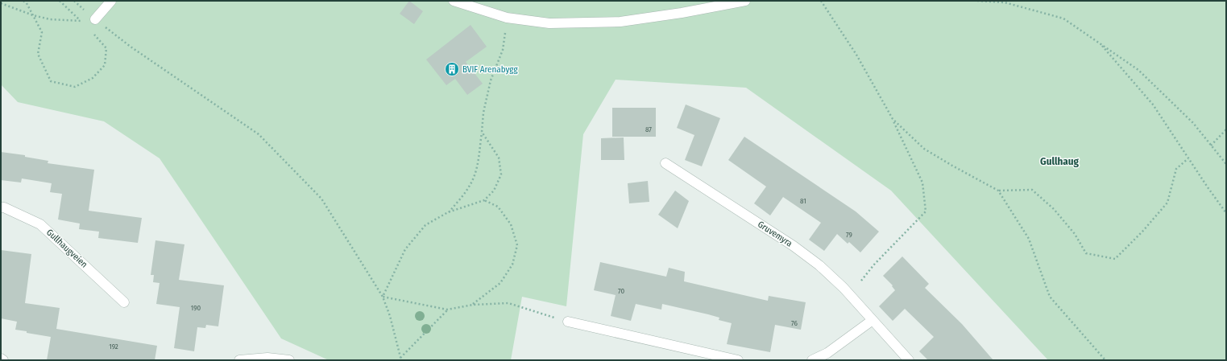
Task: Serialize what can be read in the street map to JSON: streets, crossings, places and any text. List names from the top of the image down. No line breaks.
{"streets":{"street":["Gruvemyra","Gullhaugveien"]},"districts":["Gullhaug"],"places":{"building":["BVIF Arenabygg"]},"house_numbers":["87","81","79","70","190","76","192"]}
